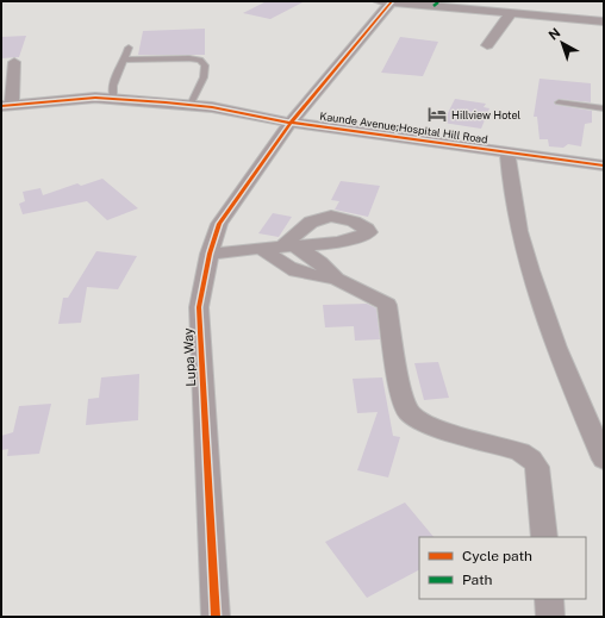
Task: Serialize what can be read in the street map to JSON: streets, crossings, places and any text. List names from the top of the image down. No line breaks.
{"streets":{"street":["Kaunde Avenue;Hospital Hill Road","Lupa Way"]},"crossings":[["Kaunde Avenue;Hospital Hill Road","Lupa Way"]],"places":{"hotel":["Hillview Hotel"]},"legend":["Cycle path","Path"],"north":"top left"}
